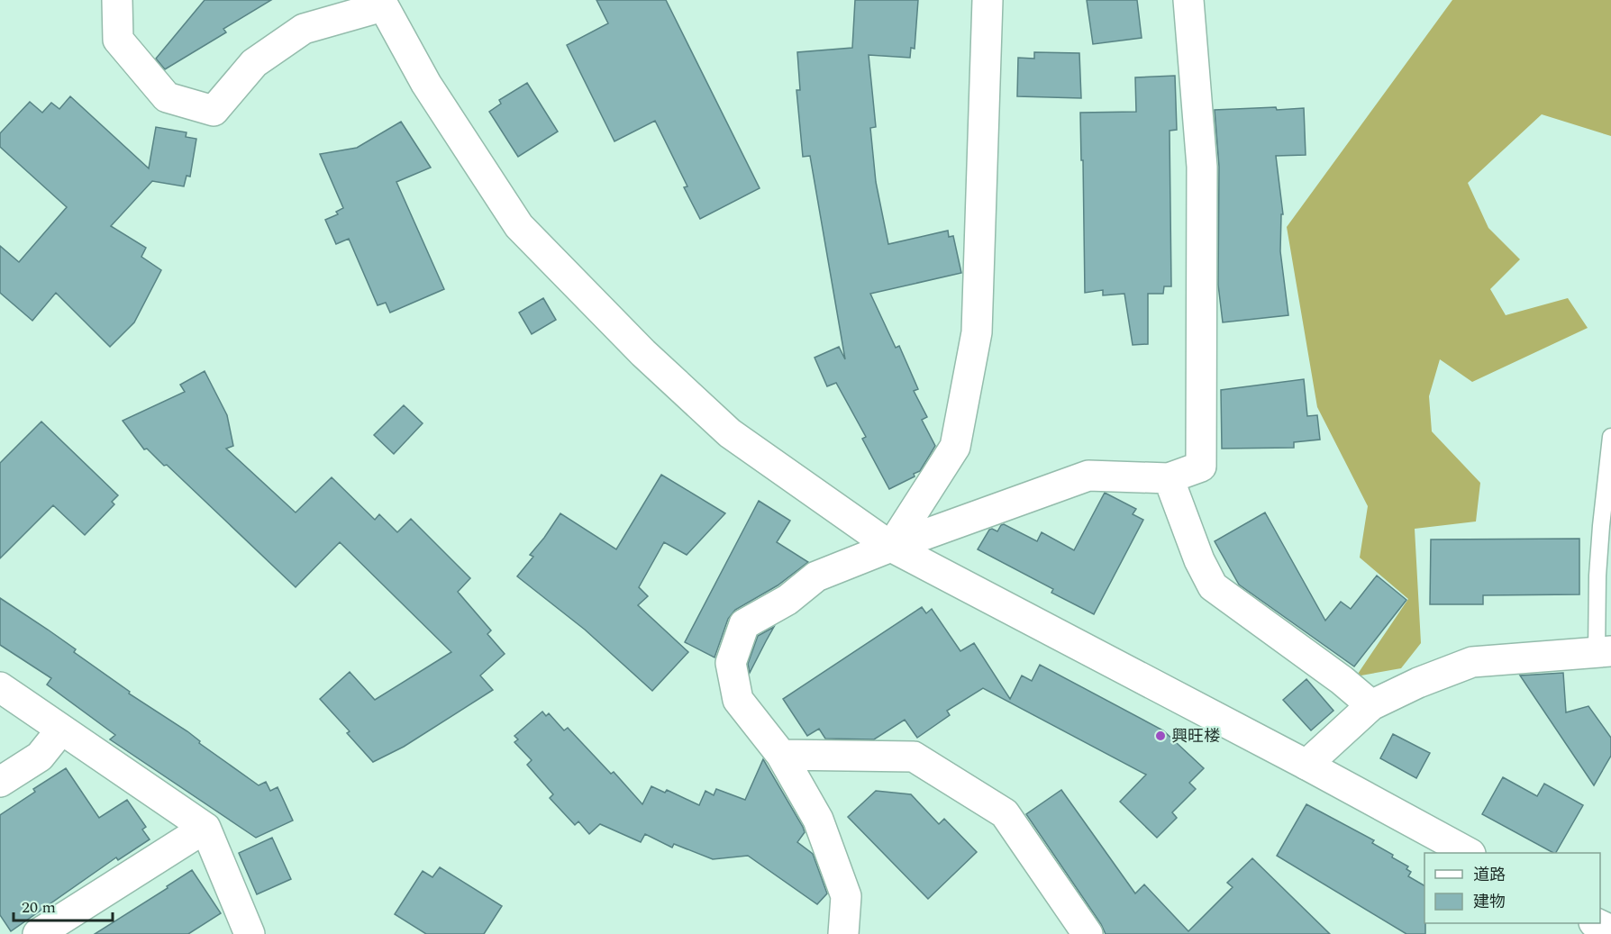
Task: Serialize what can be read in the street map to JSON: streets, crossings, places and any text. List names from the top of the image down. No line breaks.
{"places":["興旺楼"],"legend":["道路","建物"],"scale_bar":"20 m"}
